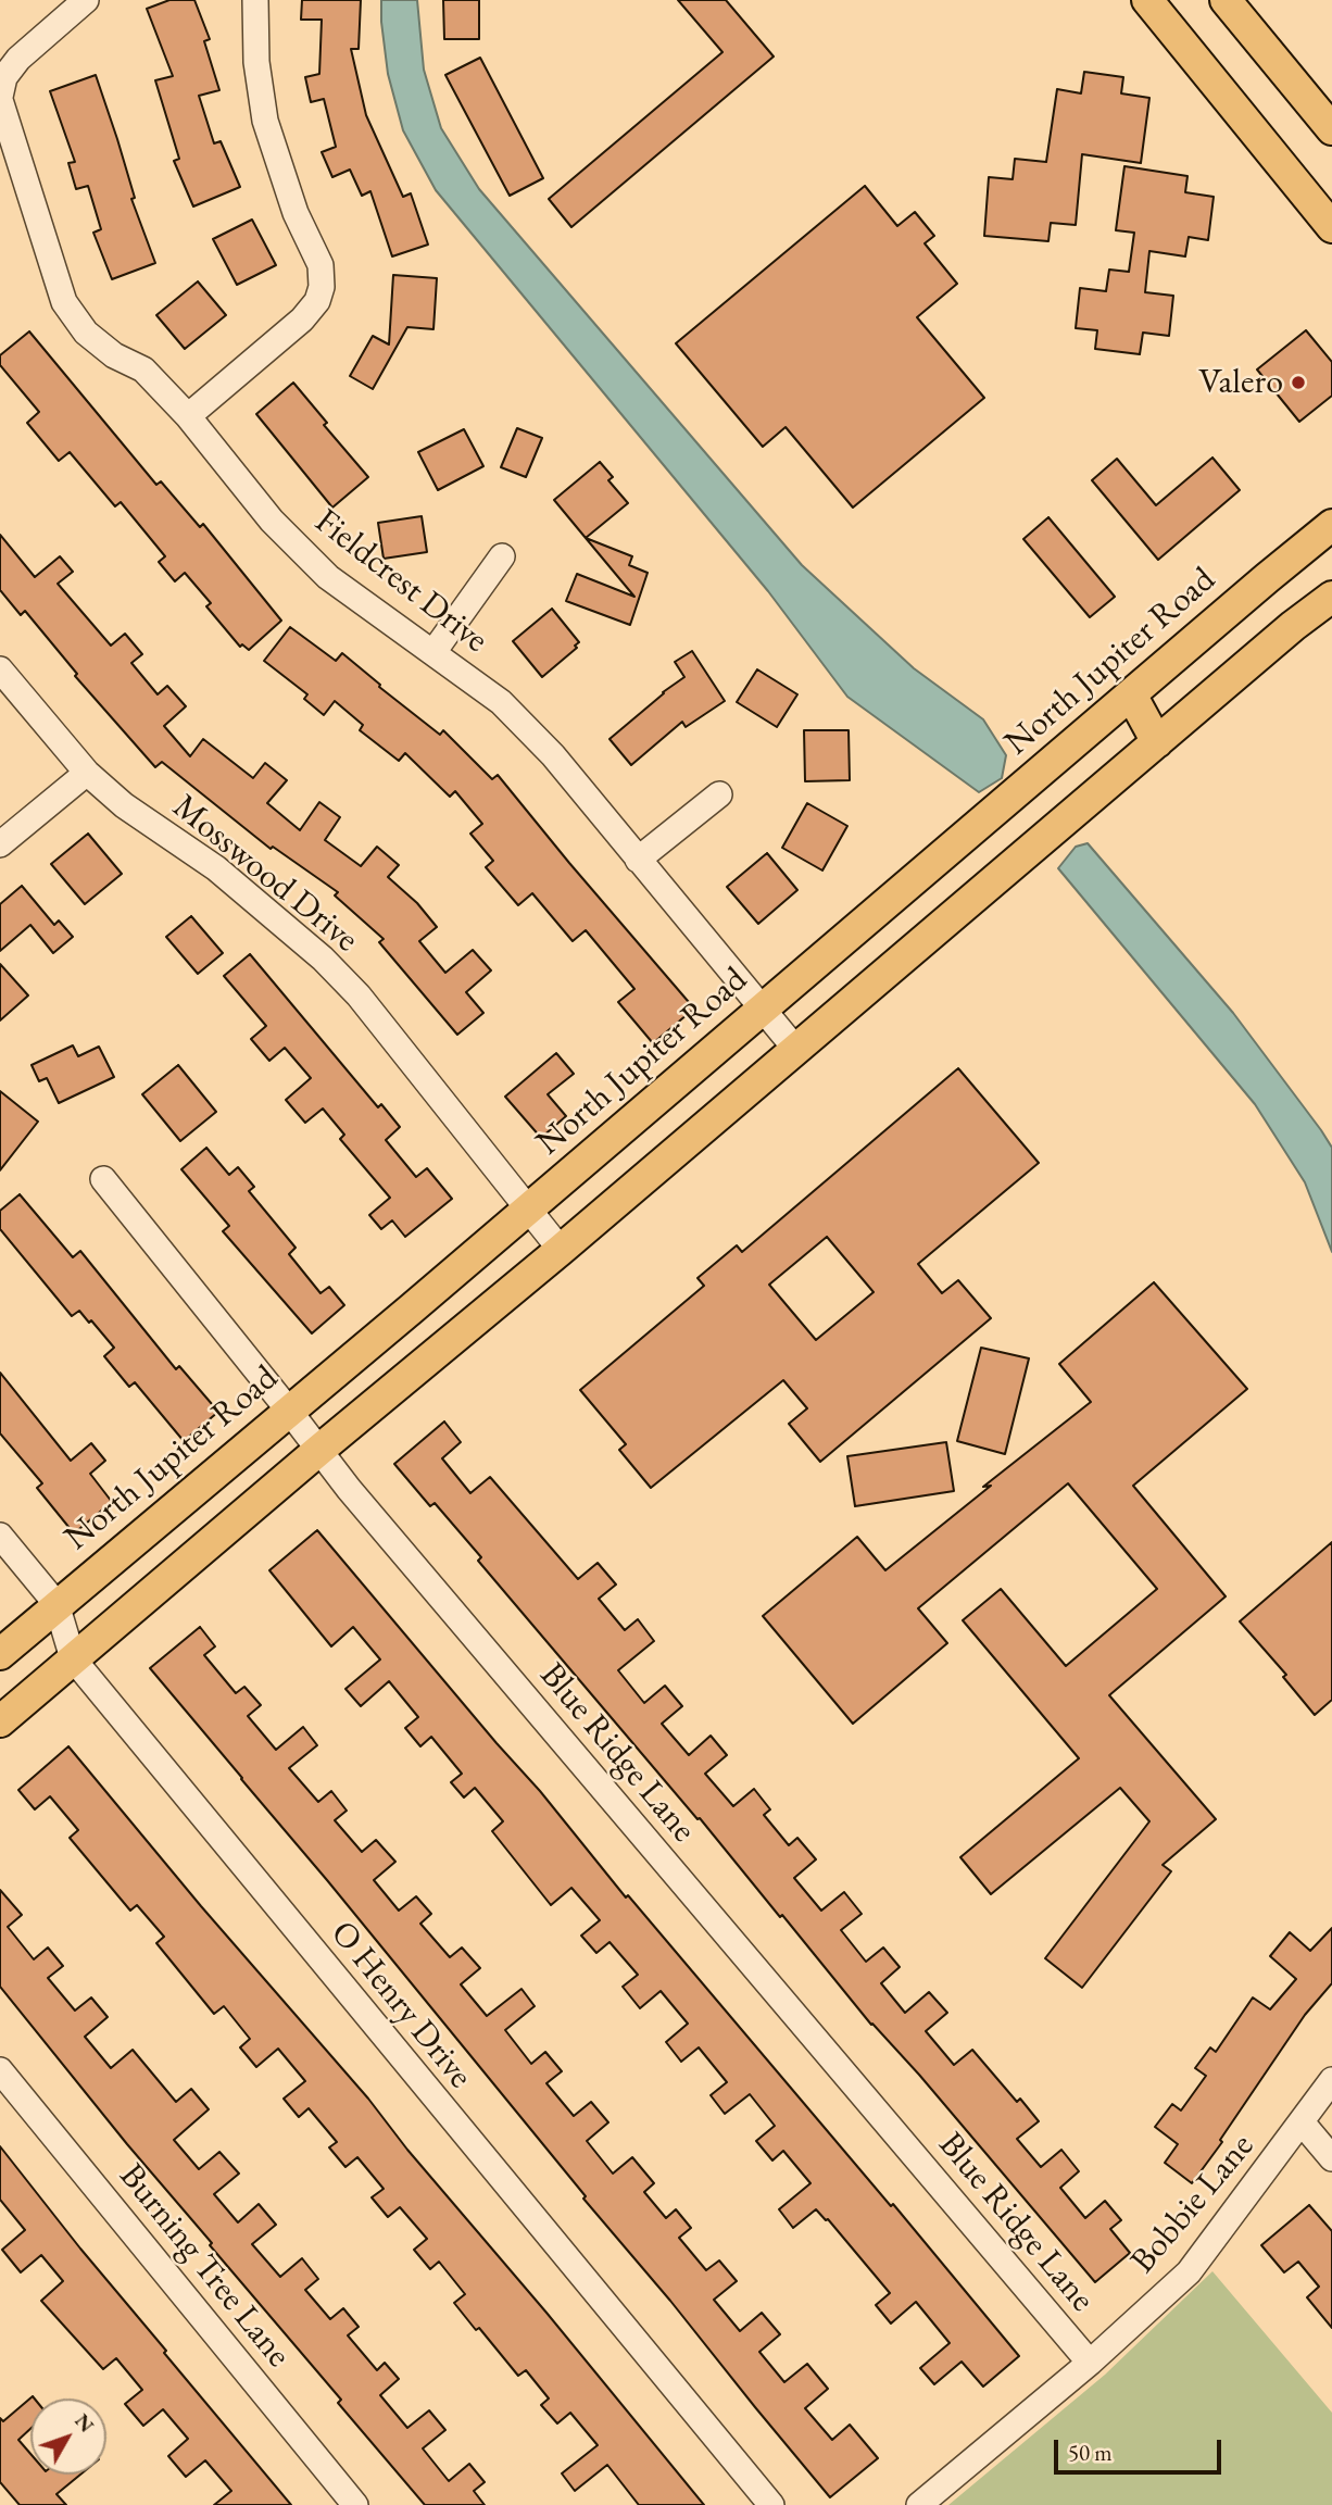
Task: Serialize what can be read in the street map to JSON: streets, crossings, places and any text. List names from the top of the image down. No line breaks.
{"streets":{"main road":["North Jupiter Road"],"street":["Fieldcrest Drive","Mosswood Drive","Blue Ridge Lane","O Henry Drive","Bobbie Lane","Burning Tree Lane"]},"crossings":[["Fieldcrest Drive","North Jupiter Road"],["North Jupiter Road","Mosswood Drive"],["North Jupiter Road","Blue Ridge Lane"],["North Jupiter Road","O Henry Drive"],["Blue Ridge Lane","Bobbie Lane"]],"places":["Valero"],"scale_bar":"50 m","north":"top right"}
